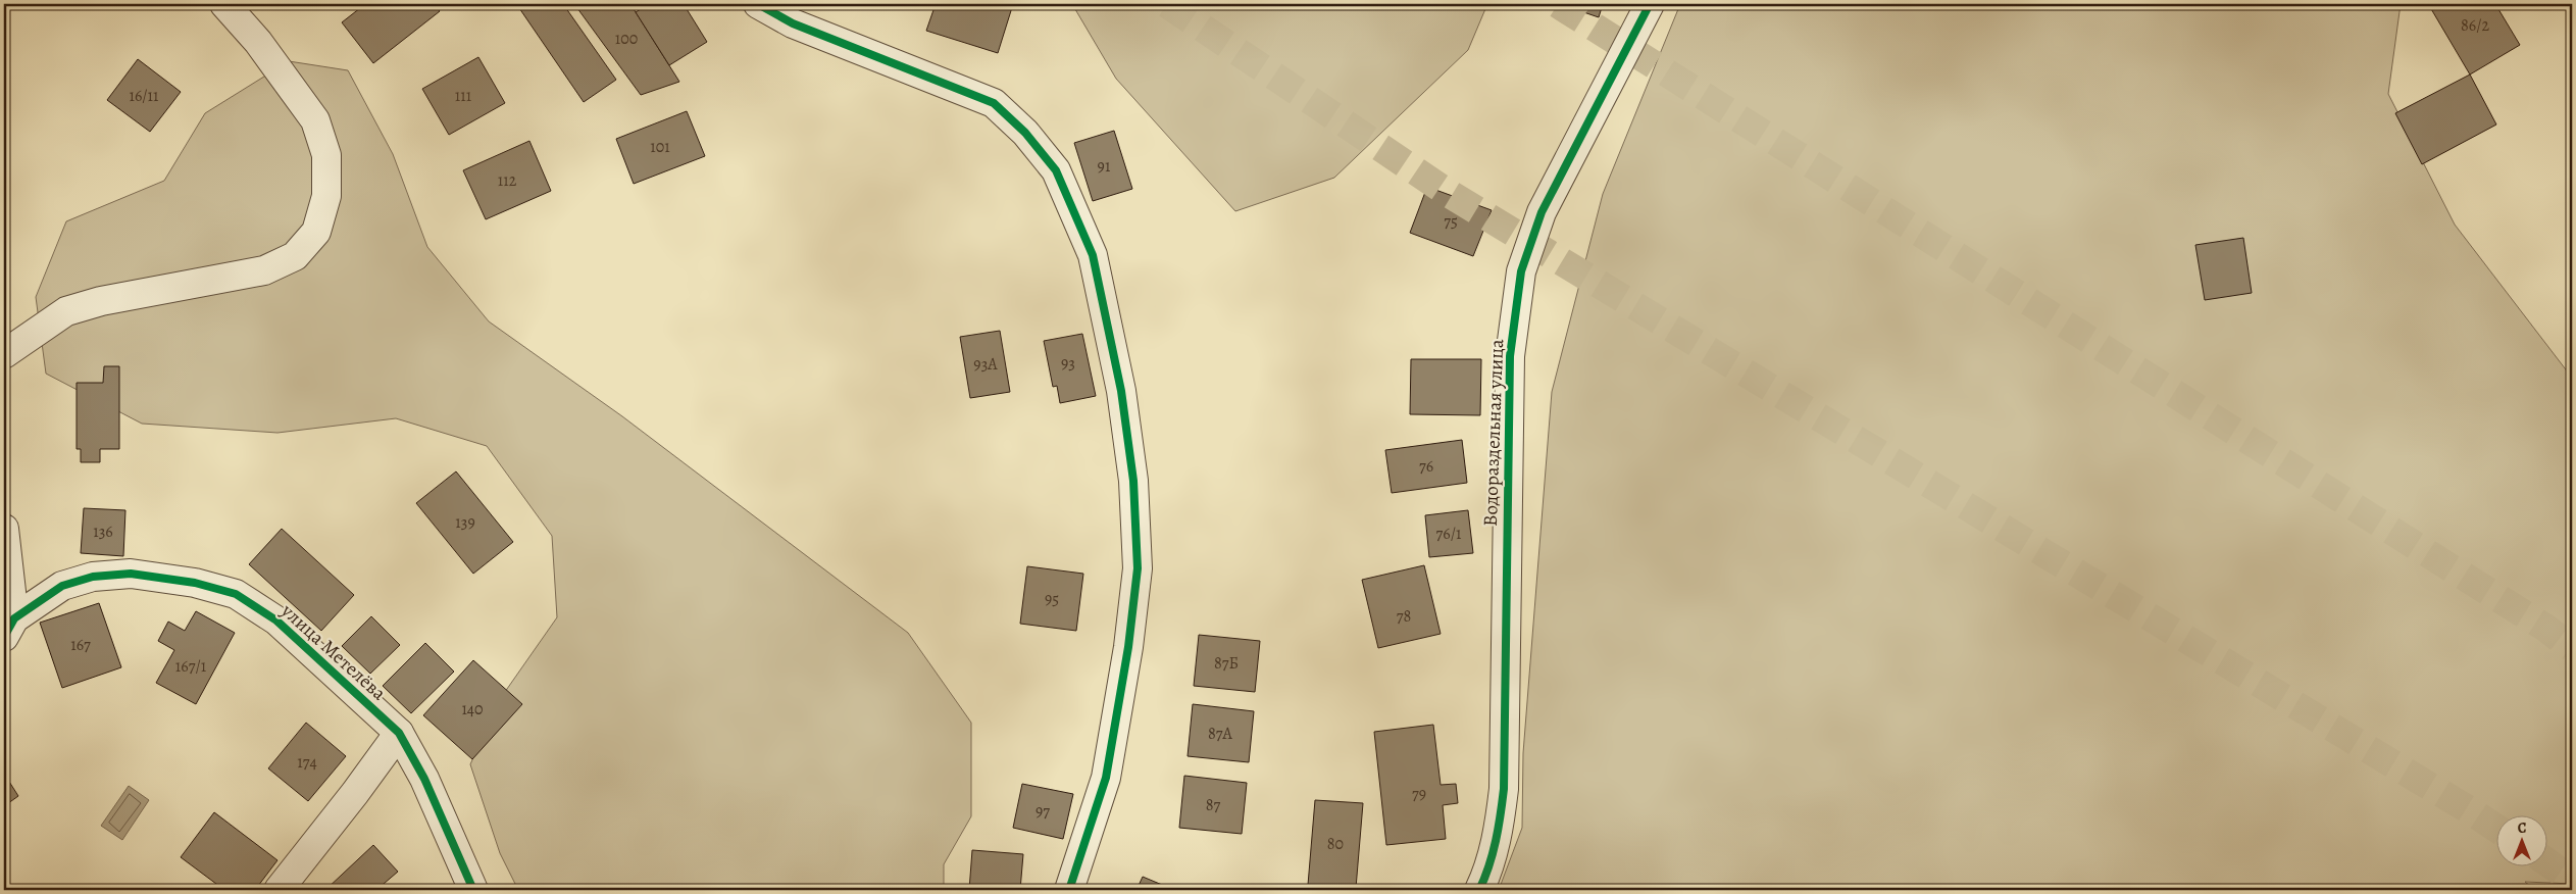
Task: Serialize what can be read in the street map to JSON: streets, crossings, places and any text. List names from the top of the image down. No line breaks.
{"streets":{"street":["Водораздельная улица","улица Метелёва"]},"house_numbers":["86/2","100","16/11","111","101","91","112","75","93","93А","76","139","136","76/1","95","78","167","87Б","167/1","140","87А","174","79","87","97","80"],"north":"top"}
